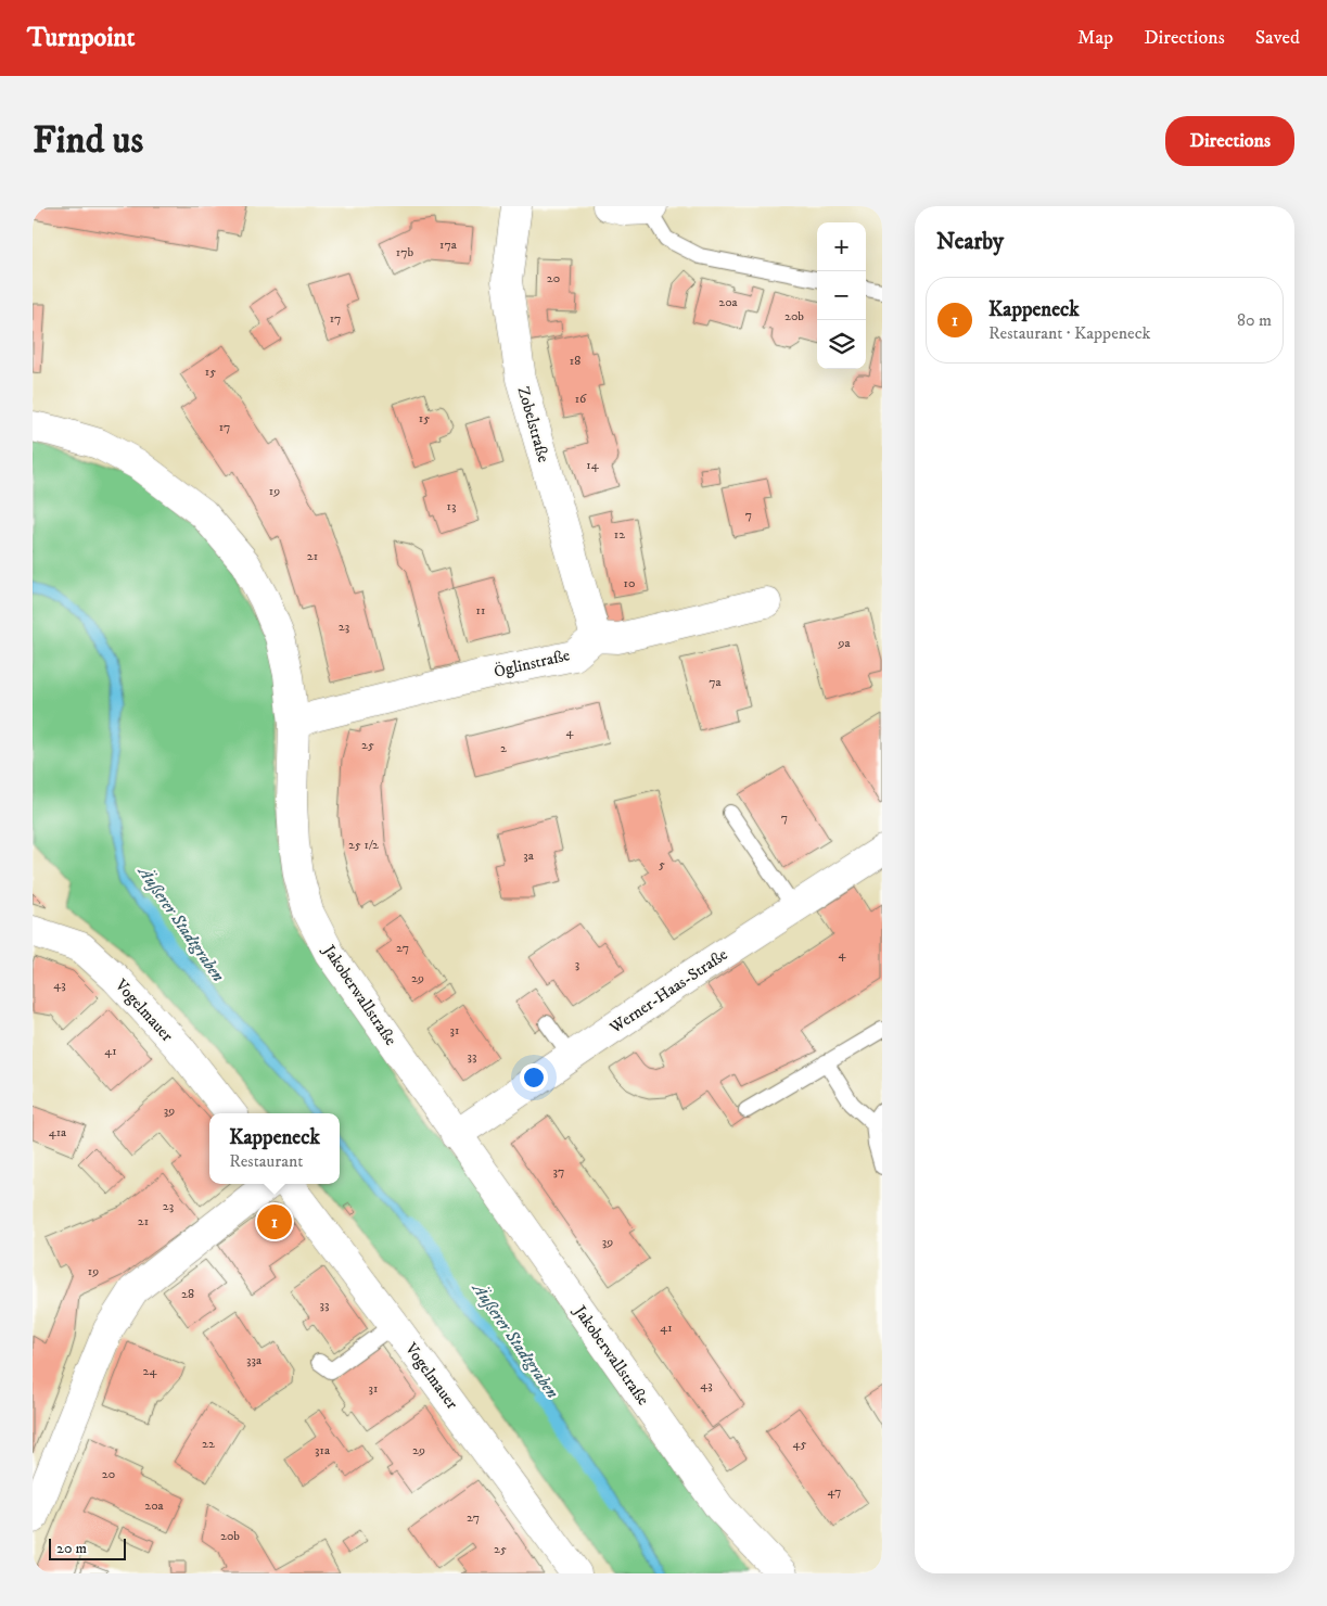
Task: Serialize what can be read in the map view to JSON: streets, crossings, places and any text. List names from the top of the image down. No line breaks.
{"streets":{"street":["Zobelstraße","Öglinstraße","Werner-Haas-Straße","Jakoberwallstraße","Vogelmauer"]},"crossings":[["Zobelstraße","Öglinstraße"],["Öglinstraße","Jakoberwallstraße"],["Werner-Haas-Straße","Jakoberwallstraße"]],"water":["Äußerer Stadtgraben"],"house_numbers":["17a","17b","20","20a","20b","17","18","15","16","15","17","14","19","13","7","12","21","10","11","23","9a","7a","4","25","2","7","25 1/2","3a","5","27","4","3","29","43","31","41","33","39","41a","37","23","21","39","19","28","33","41","33a","24","43","31","22","45","31a","29","20","47","20a","27","20b","25"],"scale_bar":"20 m","page":{"header":"Turnpoint","nav":["Map","Directions","Saved"],"buttons":"Directions","title":"Find us","heading":"Nearby","map_buttons":["+","−"],"list":[{"mark":"1","name":"Kappeneck","note":"Restaurant · Kappeneck","value":"80 m"}],"popup":["Kappeneck","Restaurant"],"pins":"1","scale":"20 m"}}
